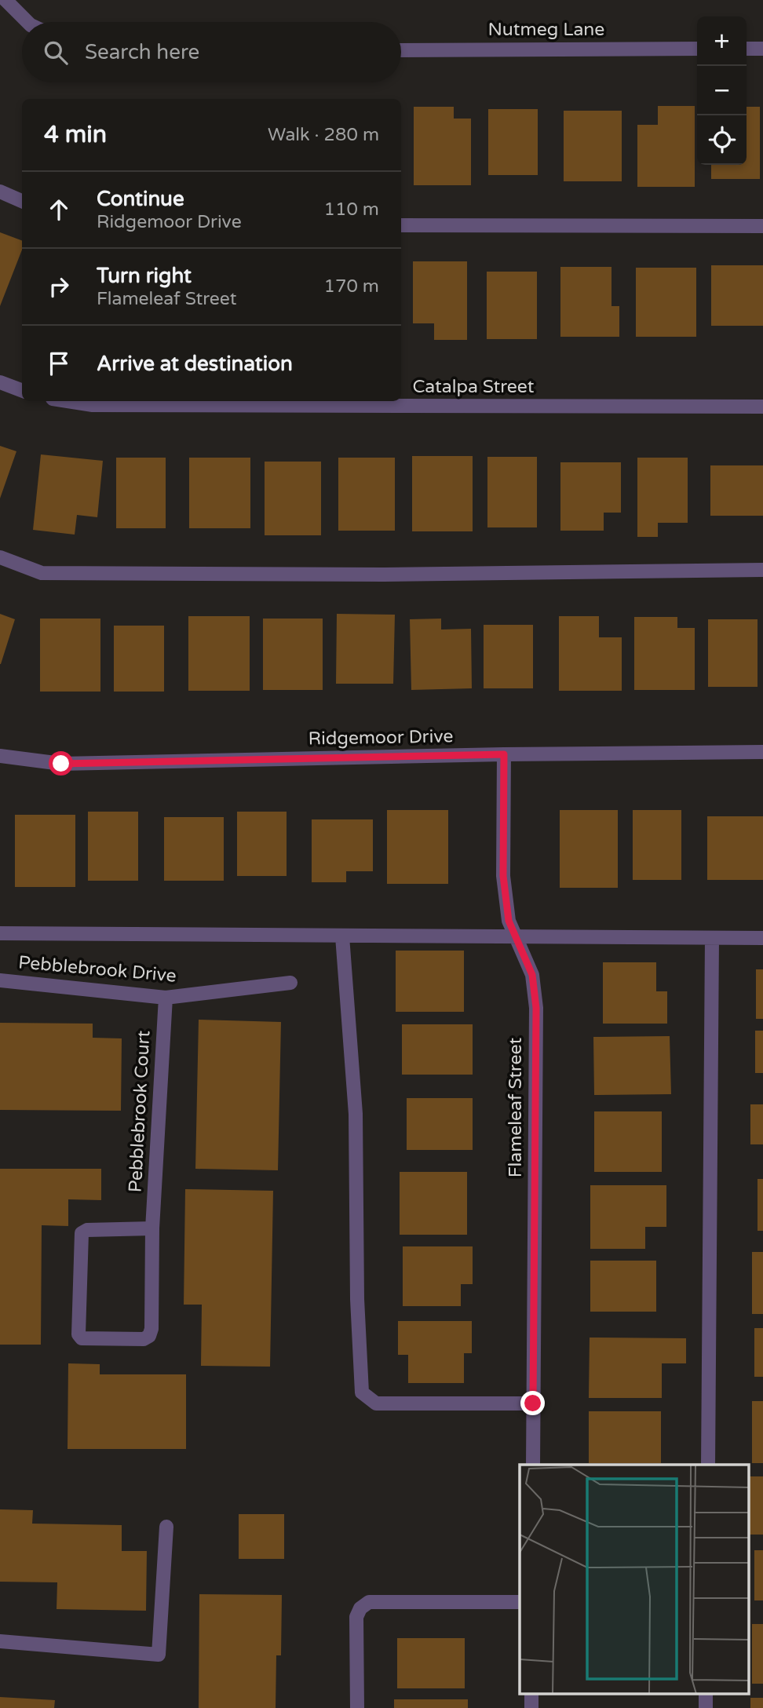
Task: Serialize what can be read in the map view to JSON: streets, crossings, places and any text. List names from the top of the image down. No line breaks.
{"streets":{"street":["Nutmeg Lane","Catalpa Street","Ridgemoor Drive","Pebblebrook Drive","Flameleaf Street","Pebblebrook Court"]},"crossings":[["Ridgemoor Drive","Flameleaf Street"],["Pebblebrook Drive","Pebblebrook Court"]],"page":{"map_buttons":["+","−"],"search":"Search here","heading":["4 min","Walk · 280 m"],"list":[["Continue","Ridgemoor Drive","110 m"],["Turn right","Flameleaf Street","170 m"],"Arrive at destination"]}}
